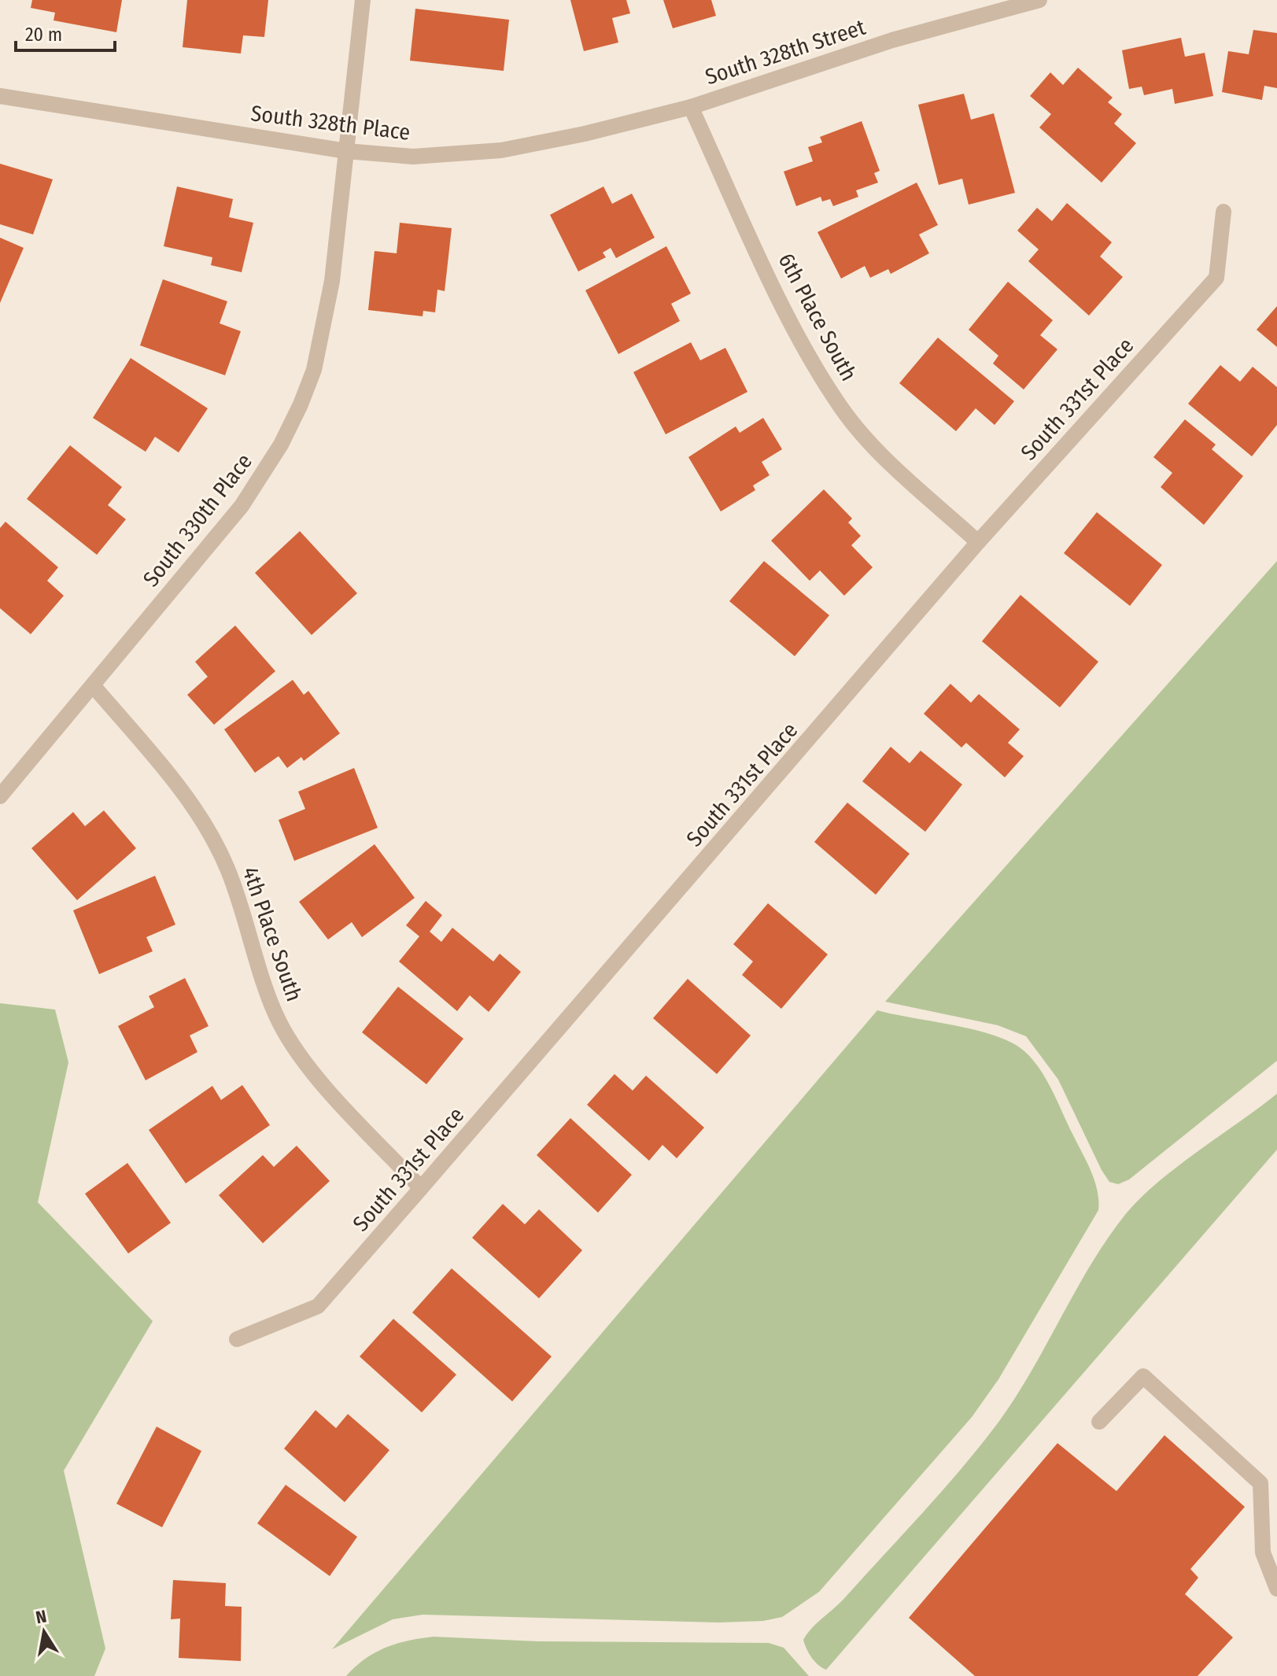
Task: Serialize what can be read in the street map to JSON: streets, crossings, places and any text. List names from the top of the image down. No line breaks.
{"streets":{"street":["South 328th Street","South 328th Place","6th Place South","South 331st Place","South 330th Place","4th Place South"]},"crossings":[["South 328th Street","South 328th Place"],["South 328th Street","6th Place South"],["South 328th Place","6th Place South"],["South 328th Place","South 330th Place"],["6th Place South","South 331st Place"],["South 331st Place","4th Place South"],["South 330th Place","4th Place South"]],"scale_bar":"20 m","north":"top"}
